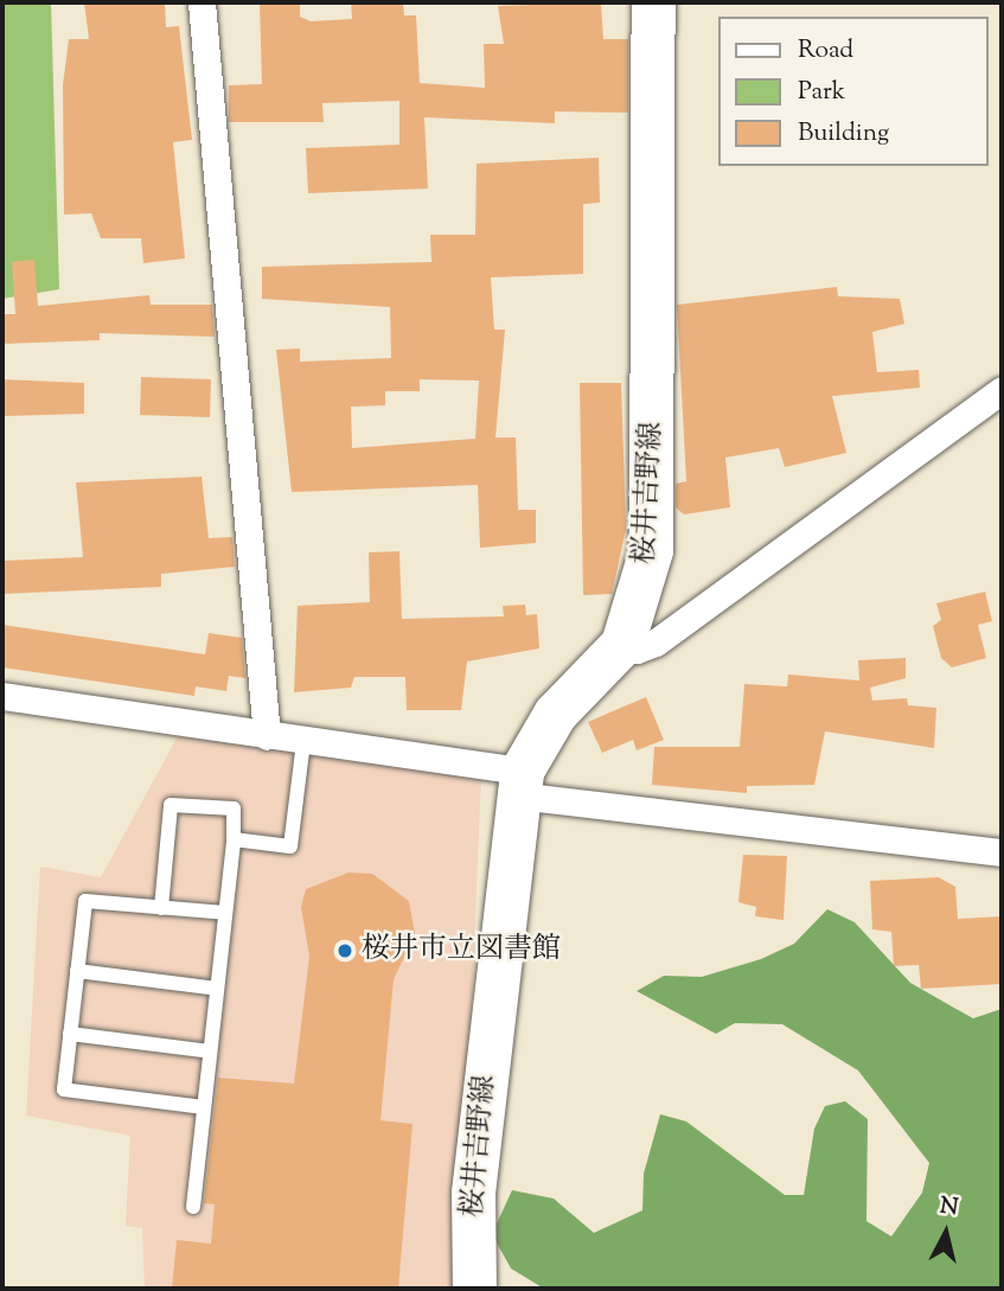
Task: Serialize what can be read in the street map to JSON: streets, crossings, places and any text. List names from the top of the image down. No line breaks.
{"streets":{"main road":["桜井吉野線"]},"places":["桜井市立図書館"],"legend":["Road","Park","Building"],"north":"top"}
